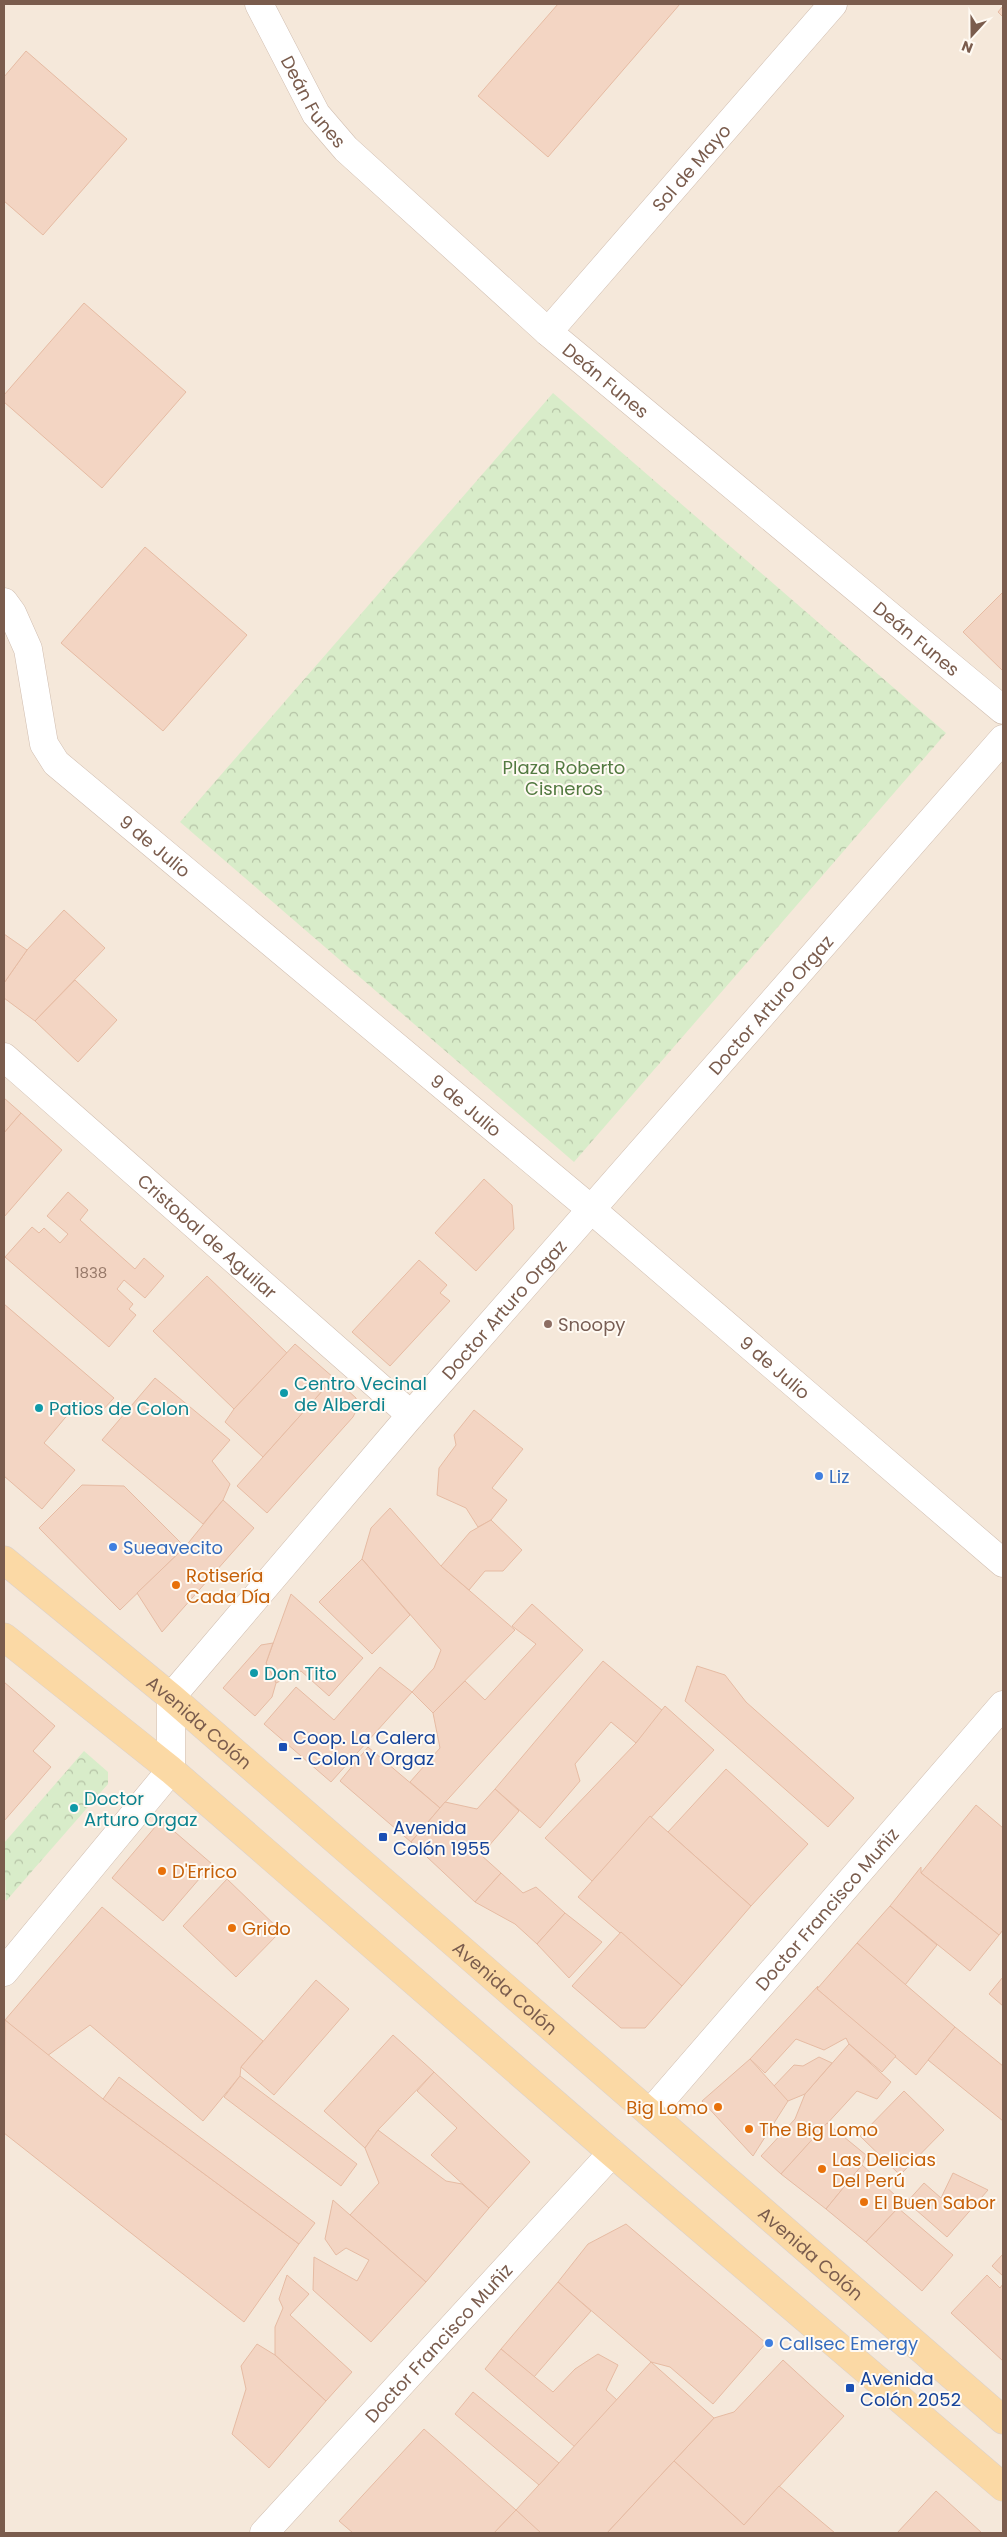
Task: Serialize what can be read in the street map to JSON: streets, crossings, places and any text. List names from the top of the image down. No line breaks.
{"streets":{"main road":["Avenida Colón"],"street":["Deán Funes","Sol de Mayo","9 de Julio","Doctor Arturo Orgaz","Cristobal de Aguilar","Doctor Francisco Muñiz"]},"crossings":[["Deán Funes","Sol de Mayo"],["9 de Julio","Doctor Arturo Orgaz"],["Doctor Arturo Orgaz","Cristobal de Aguilar"],["Doctor Arturo Orgaz","Avenida Colón"],["Avenida Colón","Doctor Francisco Muñiz"]],"parks":["Plaza Roberto Cisneros"],"places":{"other":["Snoopy","Centro Vecinal de Alberdi","Patios de Colon","Liz","Sueavecito","Rotisería Cada Día","Don Tito","Doctor Arturo Orgaz","D'Errico","Grido","Big Lomo","The Big Lomo","Las Delicias Del Perú","El Buen Sabor","Callsec Emergy"],"transit":["Coop. La Calera - Colon Y Orgaz","Avenida Colón 1955","Avenida Colón 2052"]},"house_numbers":["1838"],"north":"bottom"}
